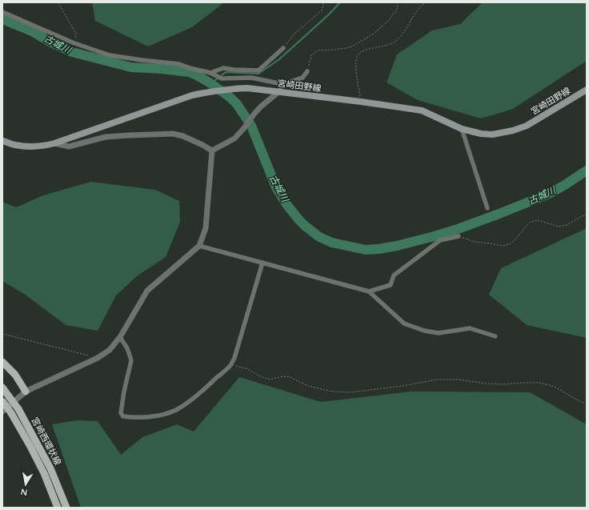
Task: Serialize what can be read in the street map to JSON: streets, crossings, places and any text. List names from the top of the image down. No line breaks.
{"streets":{"main road":["宮崎田野線","宮崎西環状線"]},"water":["古城川"],"north":"bottom"}
